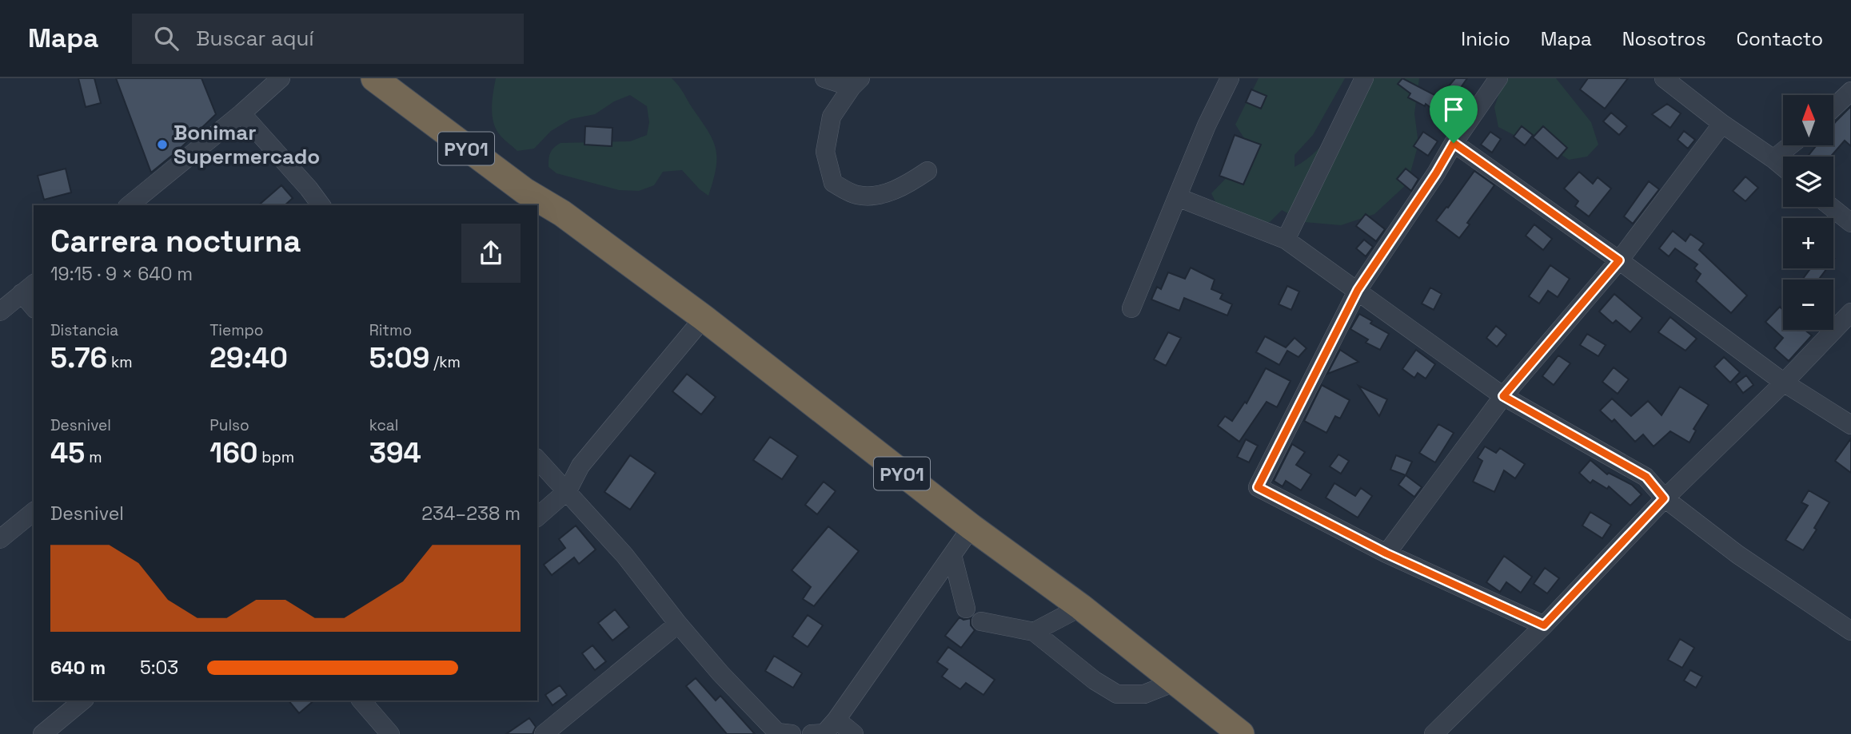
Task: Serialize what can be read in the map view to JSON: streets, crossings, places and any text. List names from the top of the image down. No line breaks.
{"streets":{"highway":["PY01"]},"places":["Bonimar Supermercado"],"north":"top","page":{"header":"Mapa","search":"Buscar aquí","nav":["Inicio","Mapa","Nosotros","Contacto"],"map_buttons":["+","−"],"heading":["Carrera nocturna","19:15 · 9 × 640 m"],"stats":[["Distancia","5.76 km"],["Tiempo","29:40"],["Ritmo","5:09 /km"],["Desnivel","45 m"],["Pulso","160 bpm"],["kcal","394"]],"chart":["Desnivel","234–238 m"],"list":[{"name":"640 m","note":"5:03"}]}}
